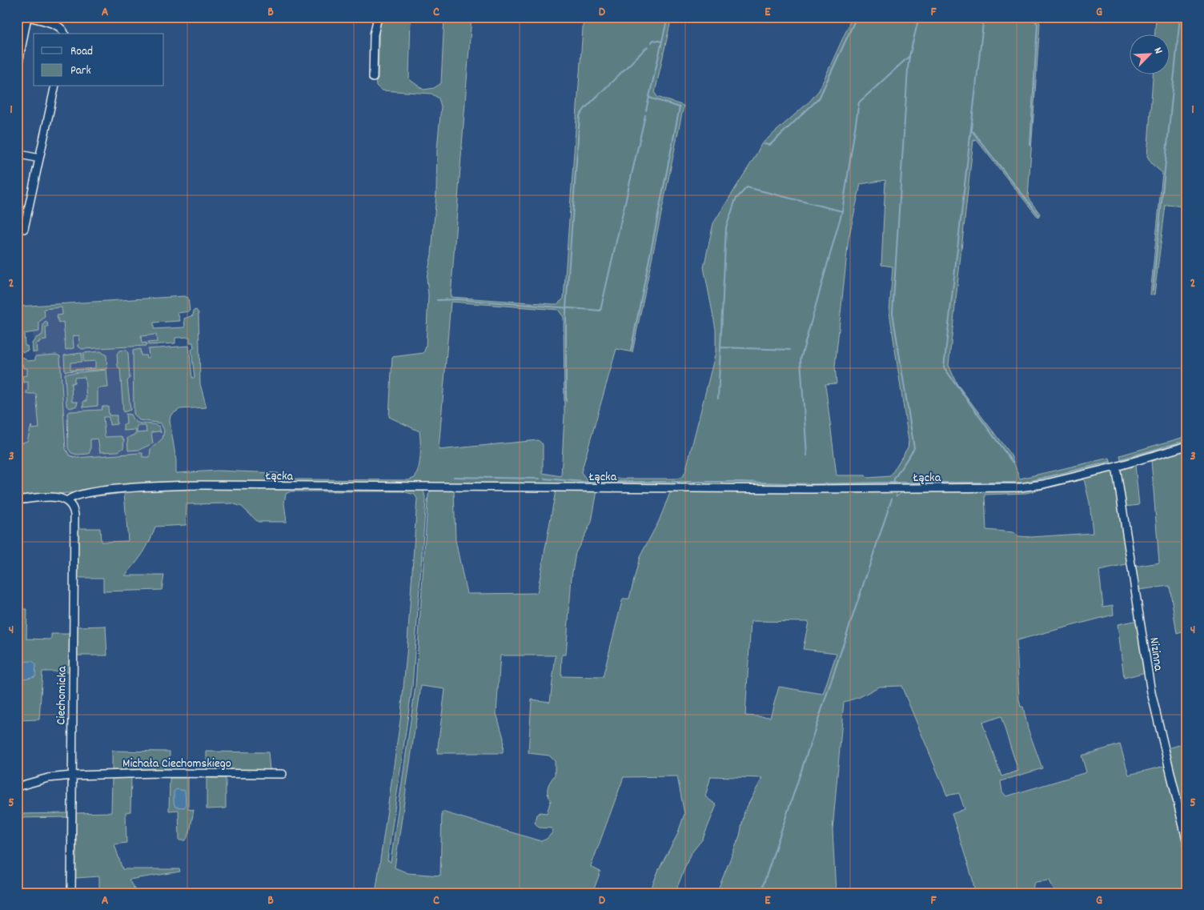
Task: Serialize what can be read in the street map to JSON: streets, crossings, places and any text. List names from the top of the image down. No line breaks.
{"streets":{"street":["Łącka","Nizinna","Ciechomicka","Michała Ciechomskiego"]},"crossings":[["Łącka","Nizinna"],["Łącka","Ciechomicka"],["Ciechomicka","Michała Ciechomskiego"]],"legend":["Road","Park"],"north":"top right","grid":{"columns":["A","B","C","D","E","F","G"],"rows":["1","2","3","4","5"]}}
